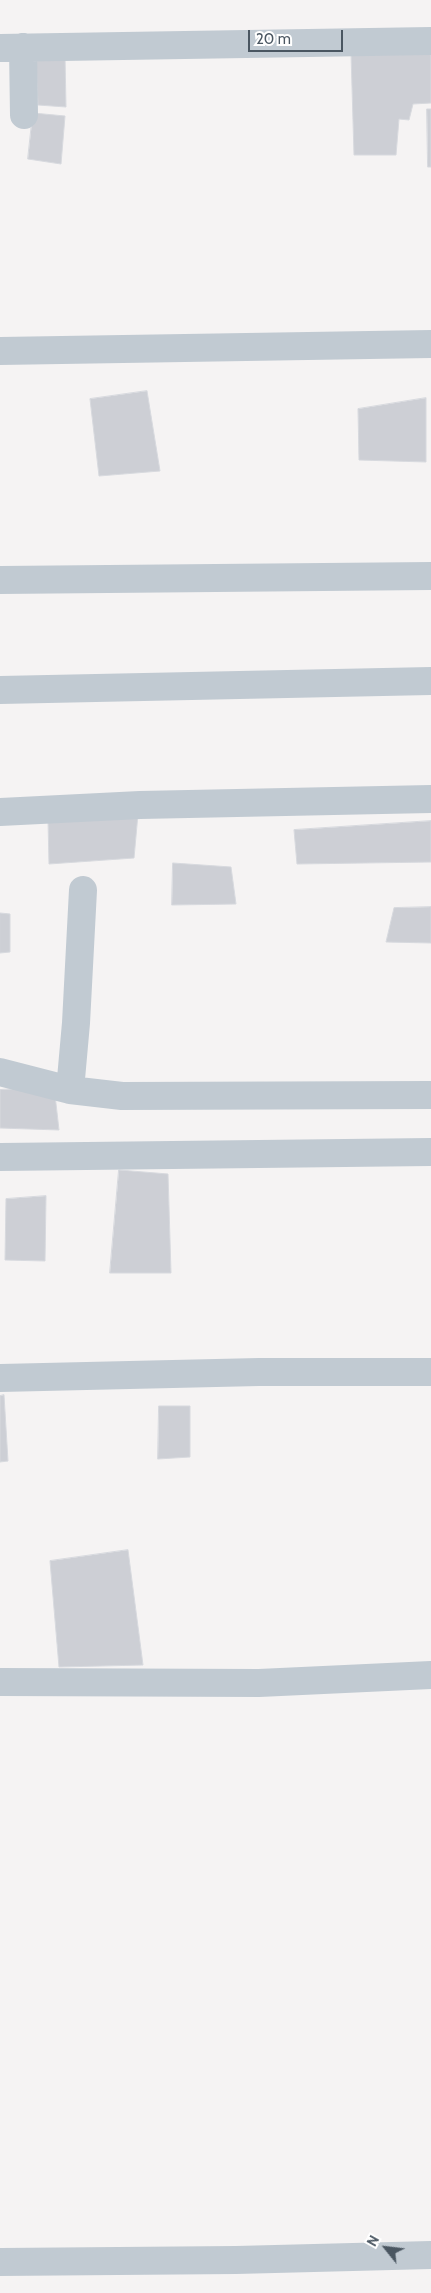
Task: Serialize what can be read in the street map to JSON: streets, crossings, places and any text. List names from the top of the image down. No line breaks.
{"scale_bar":"20 m","north":"top left"}
